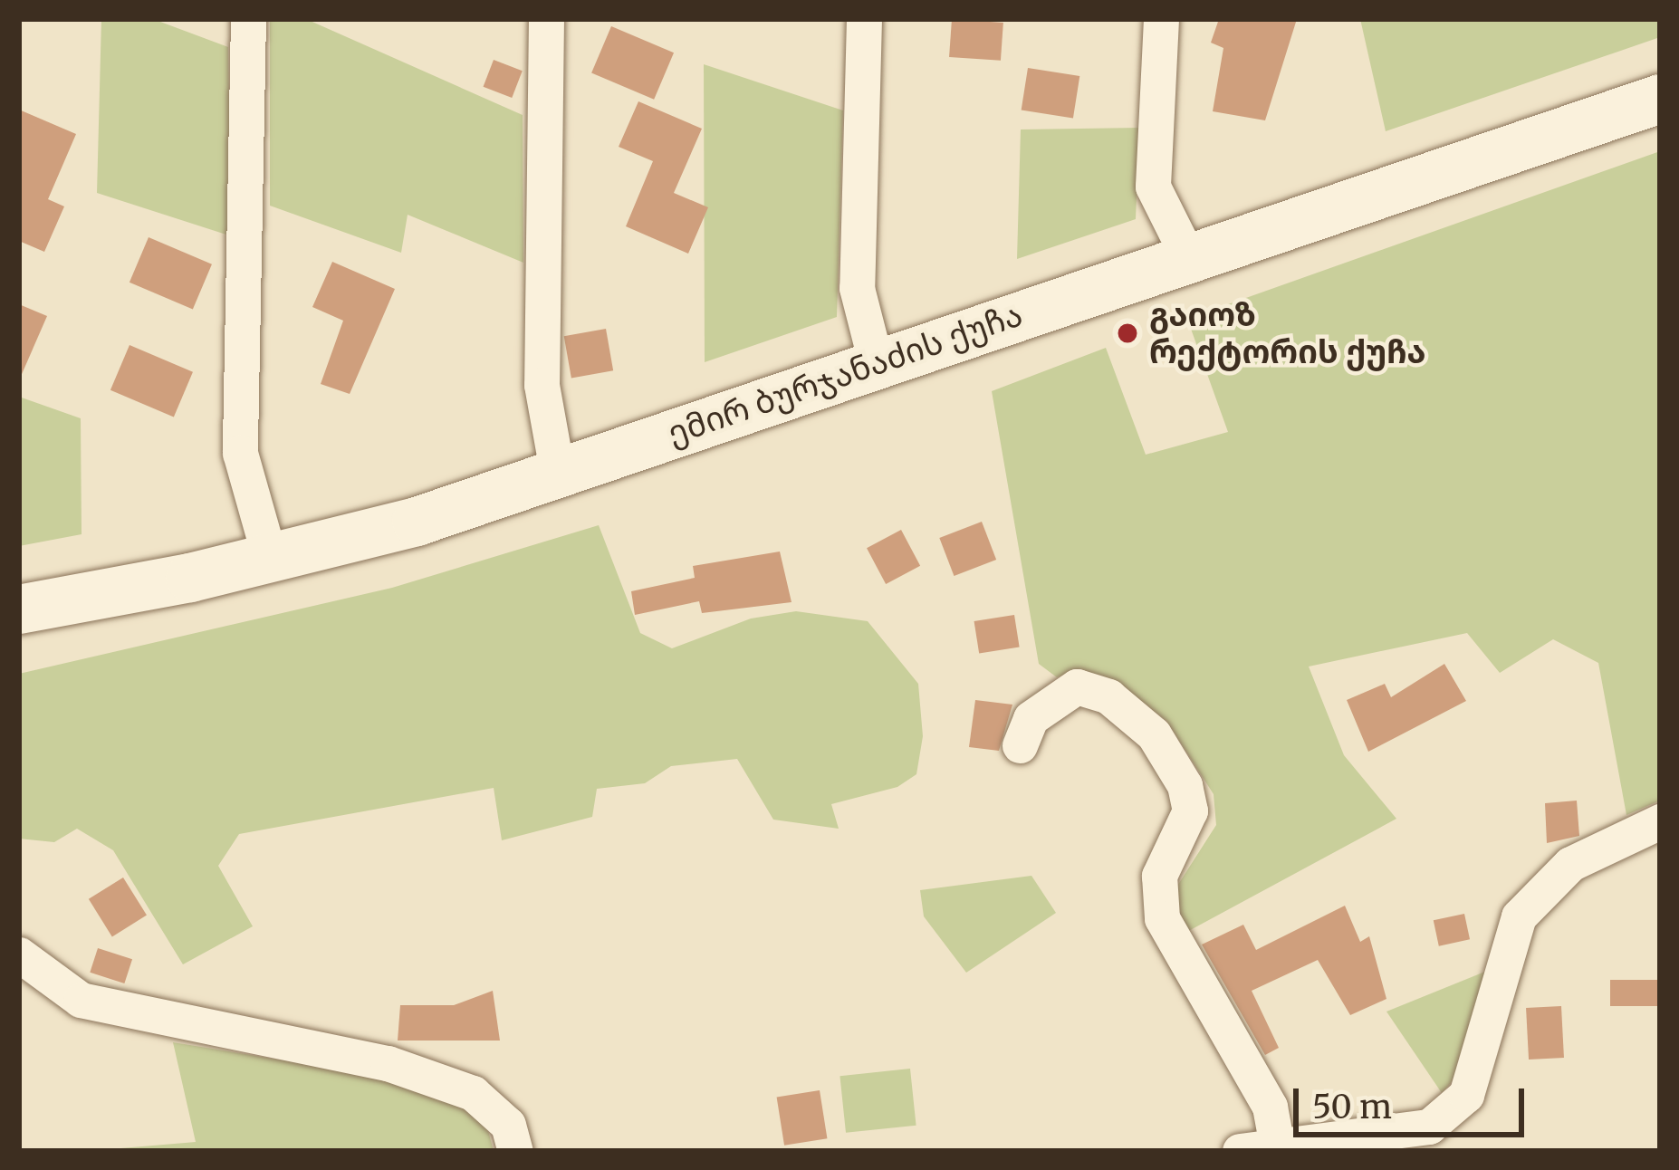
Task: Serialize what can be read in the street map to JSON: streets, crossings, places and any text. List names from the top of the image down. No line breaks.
{"streets":{"street":["ემირ ბურჯანაძის ქუჩა"]},"places":["გაიოზ რექტორის ქუჩა"],"scale_bar":"50 m"}
